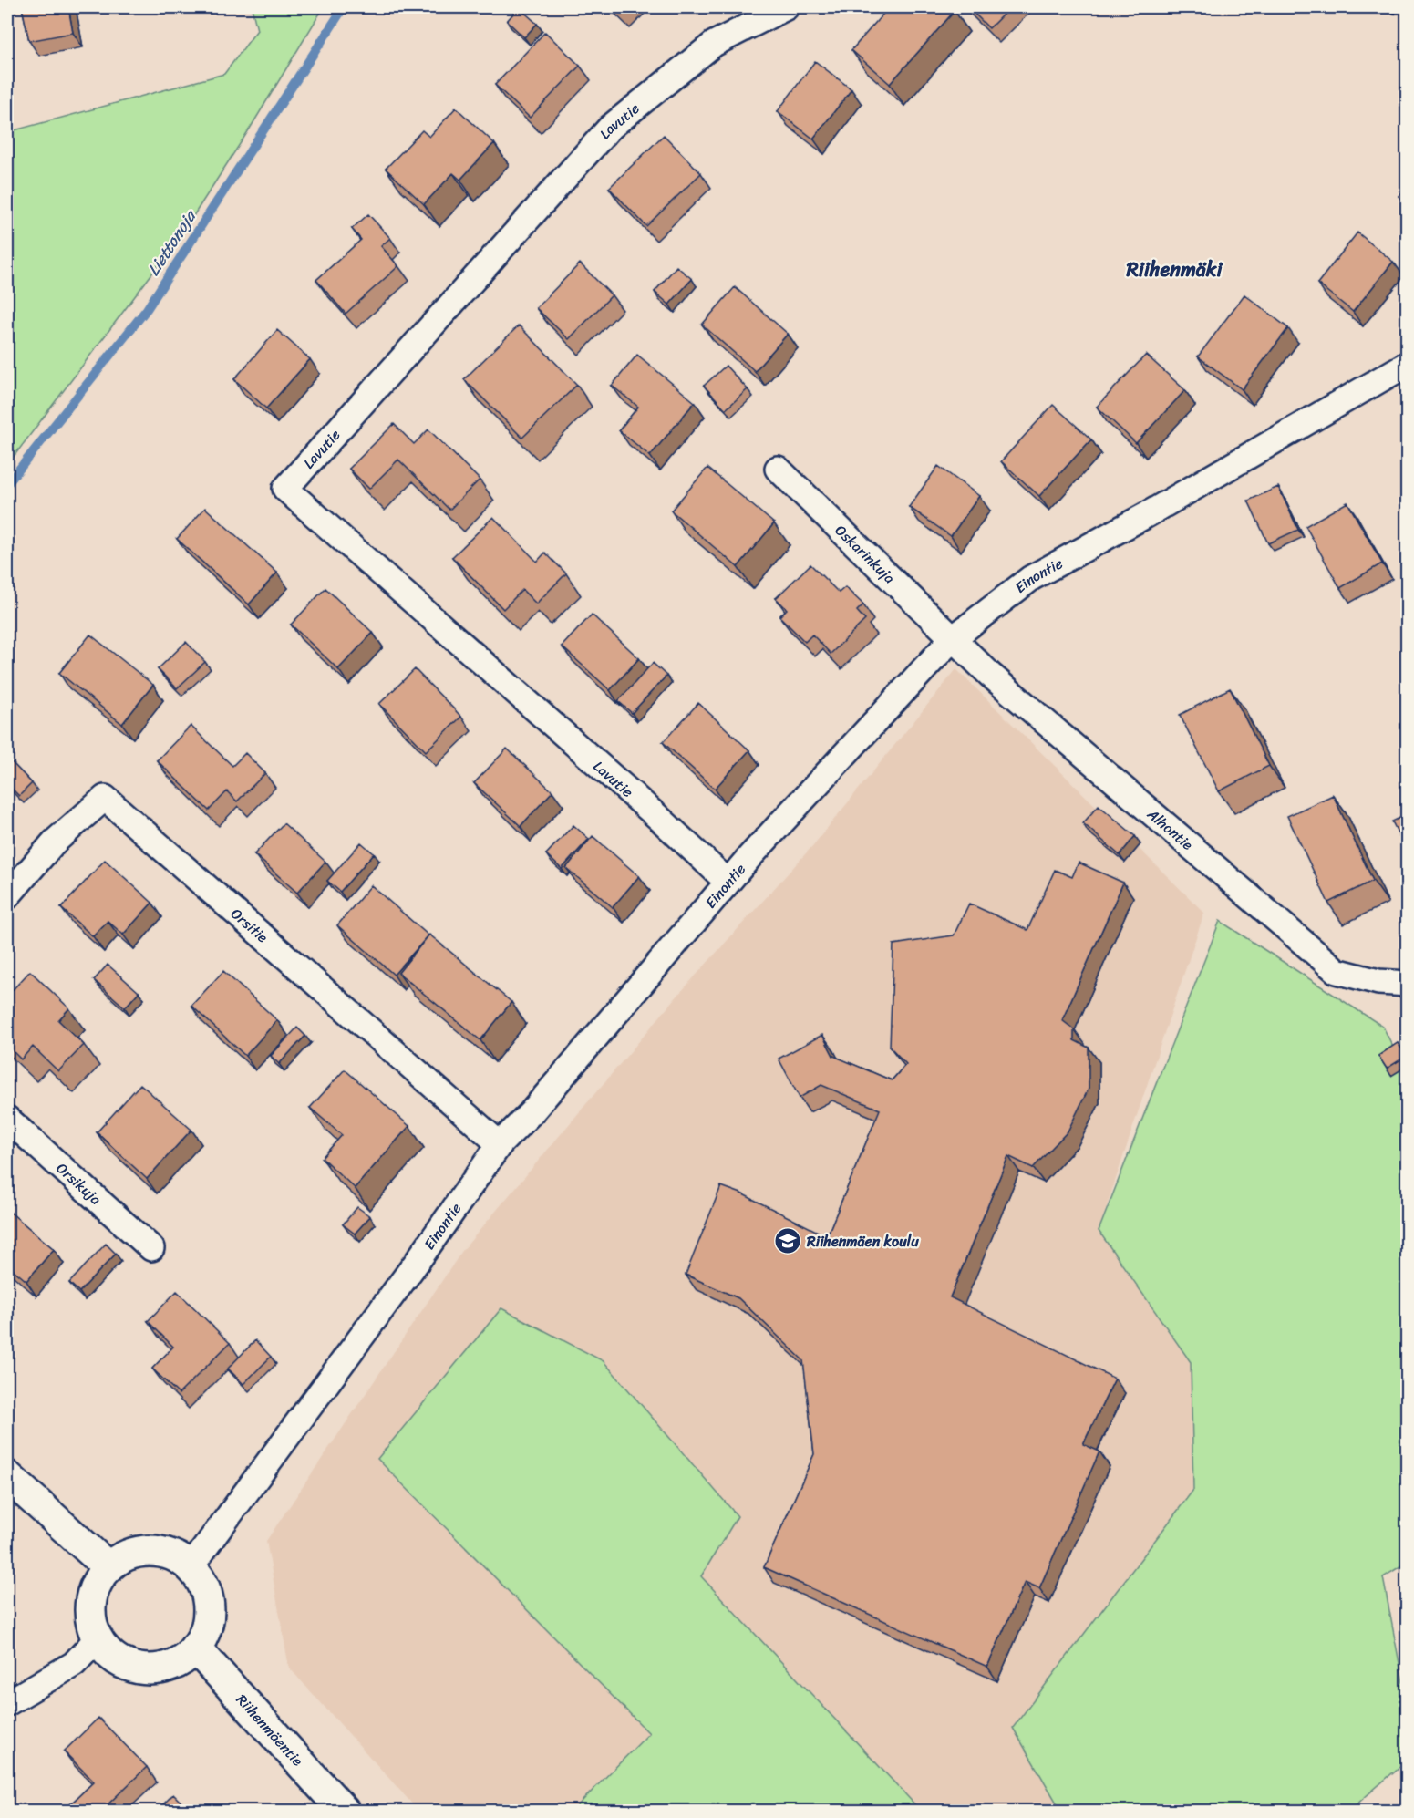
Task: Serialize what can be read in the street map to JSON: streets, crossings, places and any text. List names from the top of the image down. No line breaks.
{"streets":{"street":["Lavutie","Oskarinkuja","Einontie","Alhontie","Orsitie","Orsikuja","Riihenmäentie"]},"crossings":[["Lavutie","Einontie"],["Oskarinkuja","Einontie"],["Oskarinkuja","Alhontie"],["Einontie","Alhontie"],["Einontie","Orsitie"],["Einontie","Riihenmäentie"]],"districts":["Riihenmäki"],"water":["Liettonoja"],"places":{"school or university":["Riihenmäen koulu"]}}
